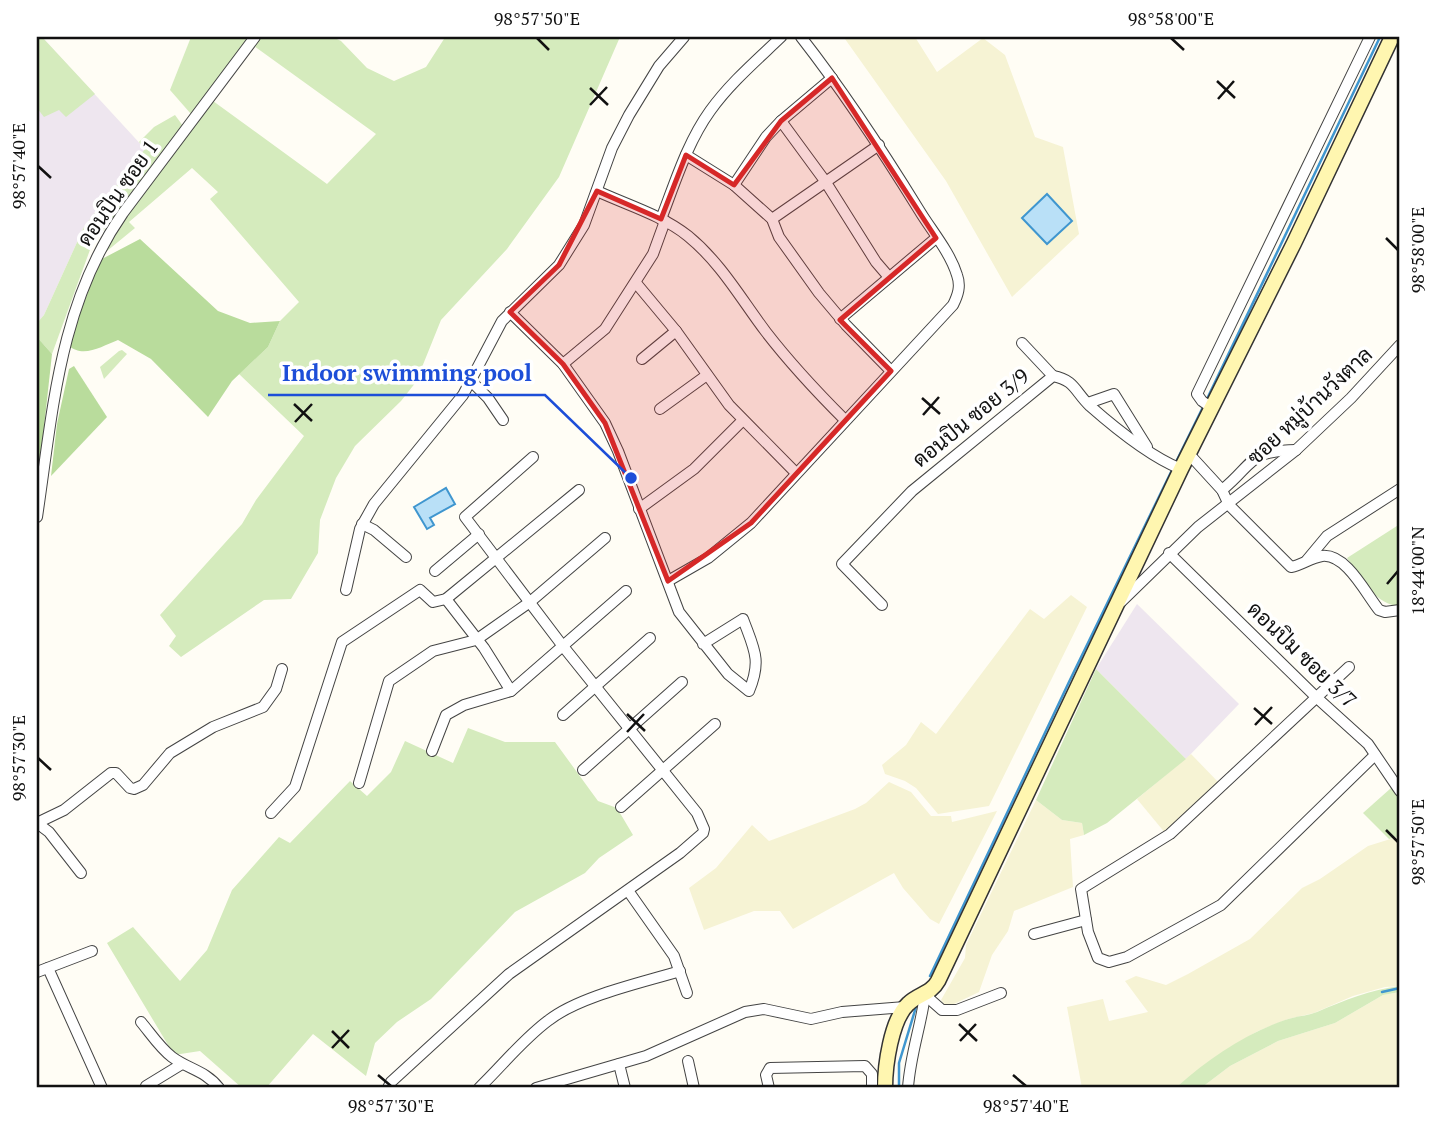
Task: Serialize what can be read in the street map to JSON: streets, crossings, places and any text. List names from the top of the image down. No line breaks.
{"streets":{"street":["ดอนปิน ซอย 1","ซอย หมู่บ้านวังตาล","ดอนปิน ซอย 3/9","ดอนปิม ซอย 3/7"]},"crossings":[["ซอย หมู่บ้านวังตาล","ดอนปิม ซอย 3/7"]],"places":["Indoor swimming pool"],"coordinates":["98°57'50\"E","98°58'00\"E","98°57'40\"E","18°44'00\"N","98°57'30\"E"]}
